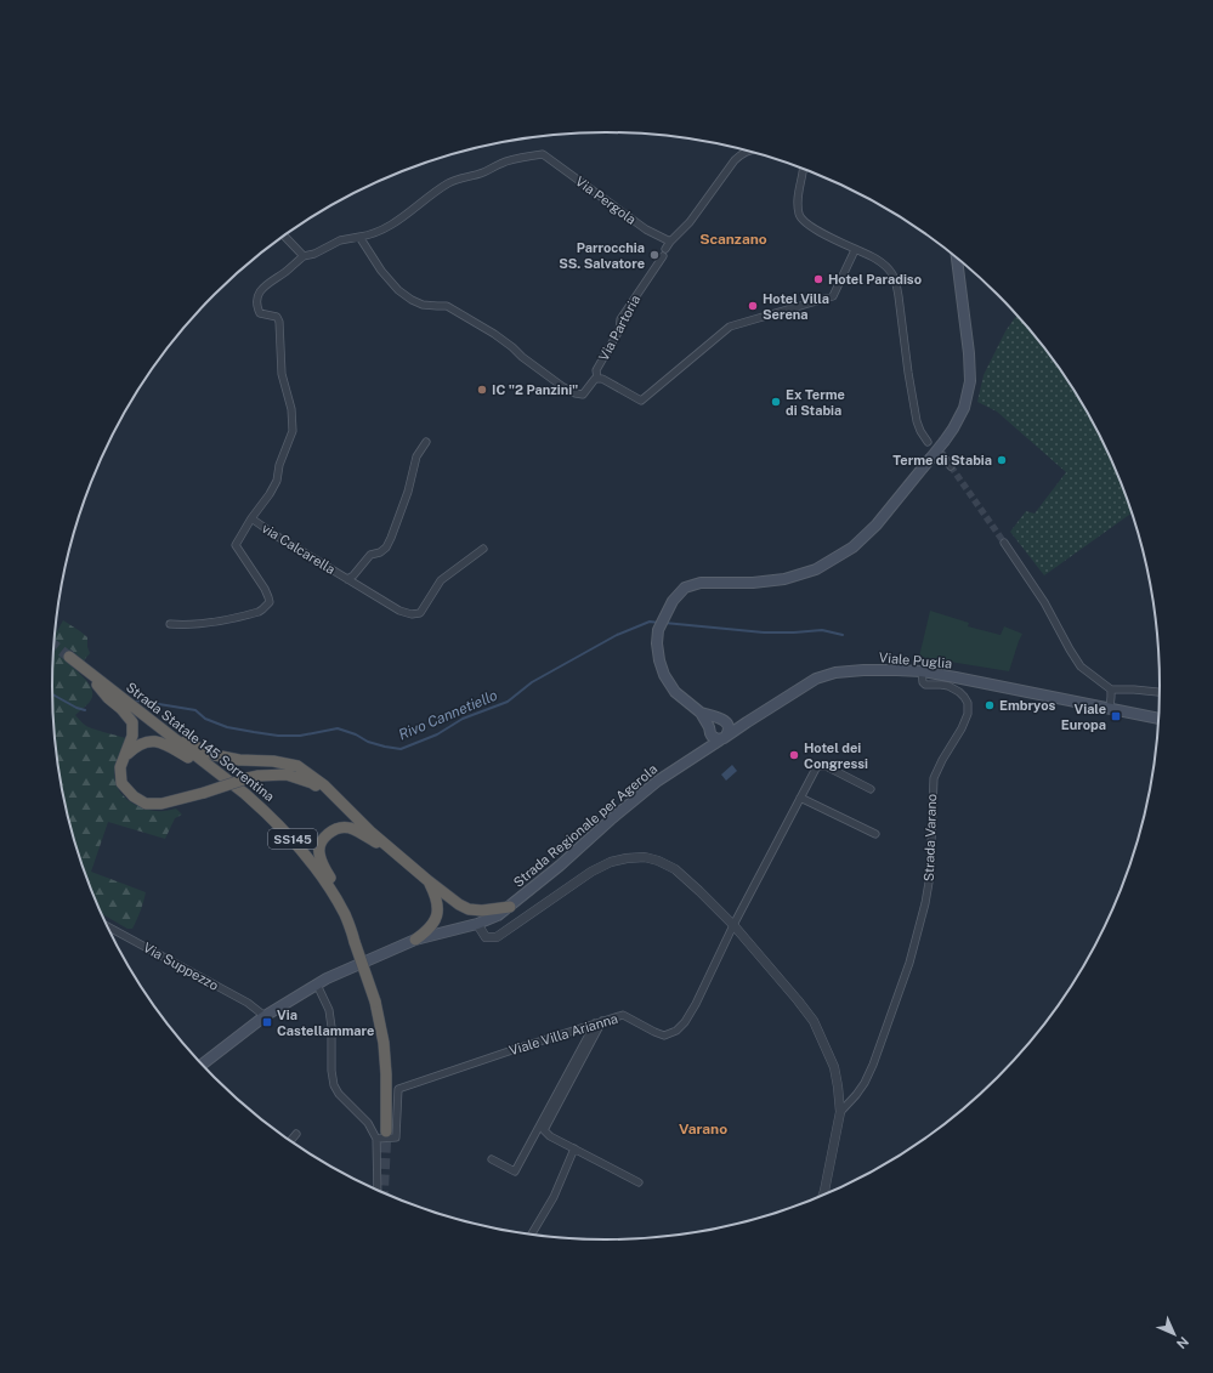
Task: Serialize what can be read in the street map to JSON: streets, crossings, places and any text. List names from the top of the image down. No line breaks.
{"streets":{"highway":["Strada Statale 145 Sorrentina","SS145"],"main road":["Viale Puglia","Strada Regionale per Agerola"],"street":["Via Pergola","Via Partoria","via Calcarella","Strada Varano","Via Suppezzo","Viale Villa Arianna"]},"crossings":[["Viale Puglia","Strada Varano"]],"districts":["Scanzano","Varano"],"water":["Rivo Cannetiello"],"places":{"other":["Parrocchia SS. Salvatore","Hotel Paradiso","Hotel Villa Serena","IC \"2 Panzini\"","Ex Terme di Stabia","Terme di Stabia","Embryos","Hotel dei Congressi"],"transit":["Viale Europa","Via Castellammare"]},"north":"bottom right"}
